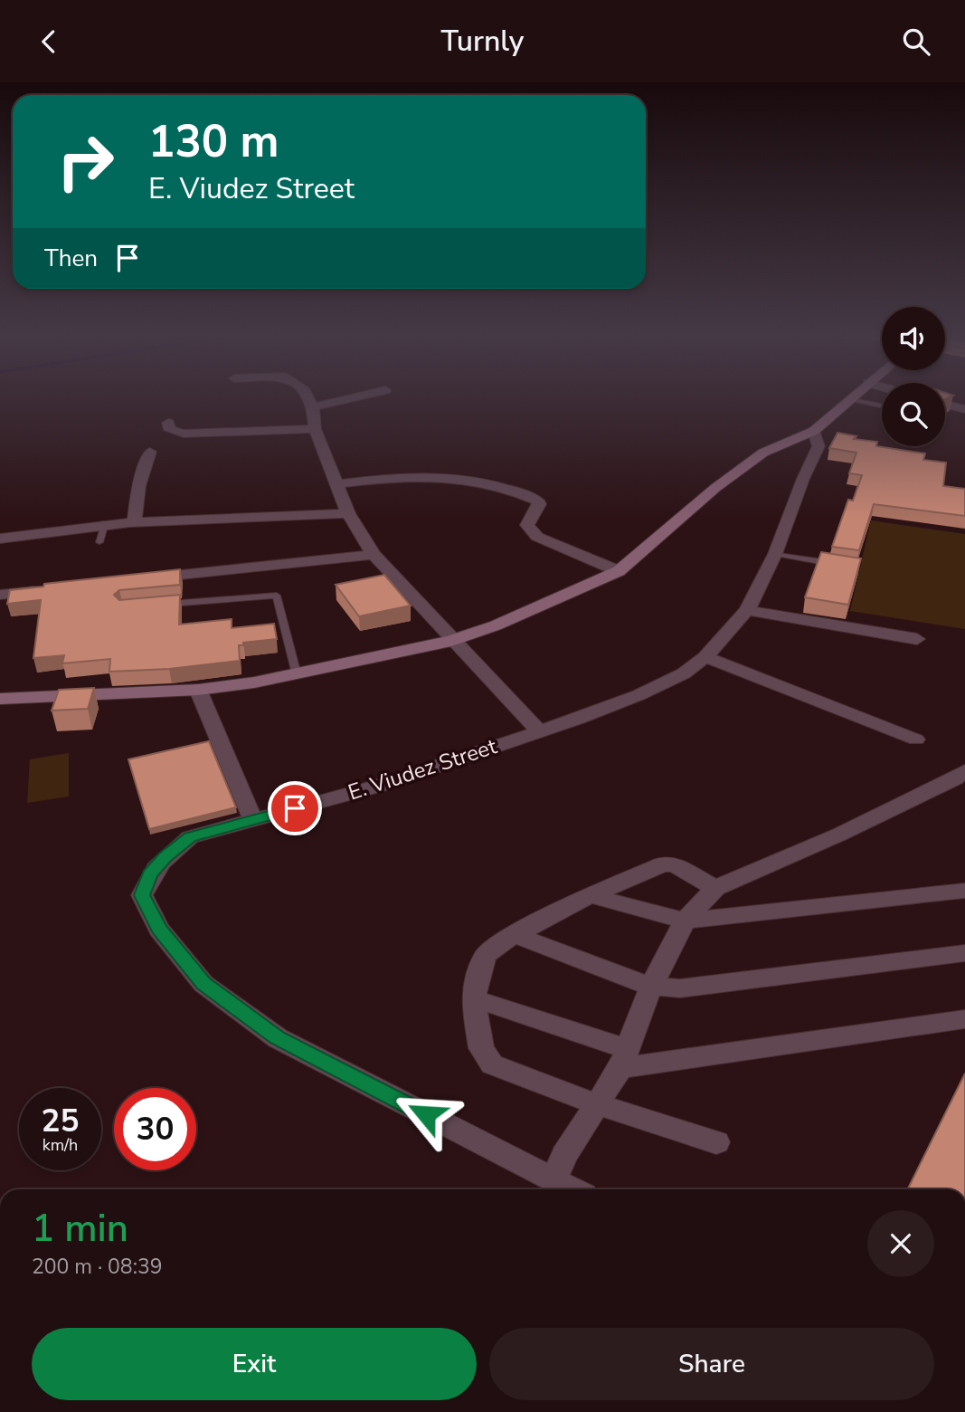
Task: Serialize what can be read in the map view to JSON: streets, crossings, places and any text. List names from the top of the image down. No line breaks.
{"streets":{"street":["E. Viudez Street"]},"page":{"header":"Turnly","turn":["130 m","E. Viudez Street"],"then":"Then","speed":"25 km/h","limit":"30","heading":["1 min","200 m · 08:39"],"buttons":["Exit","Share"]}}
